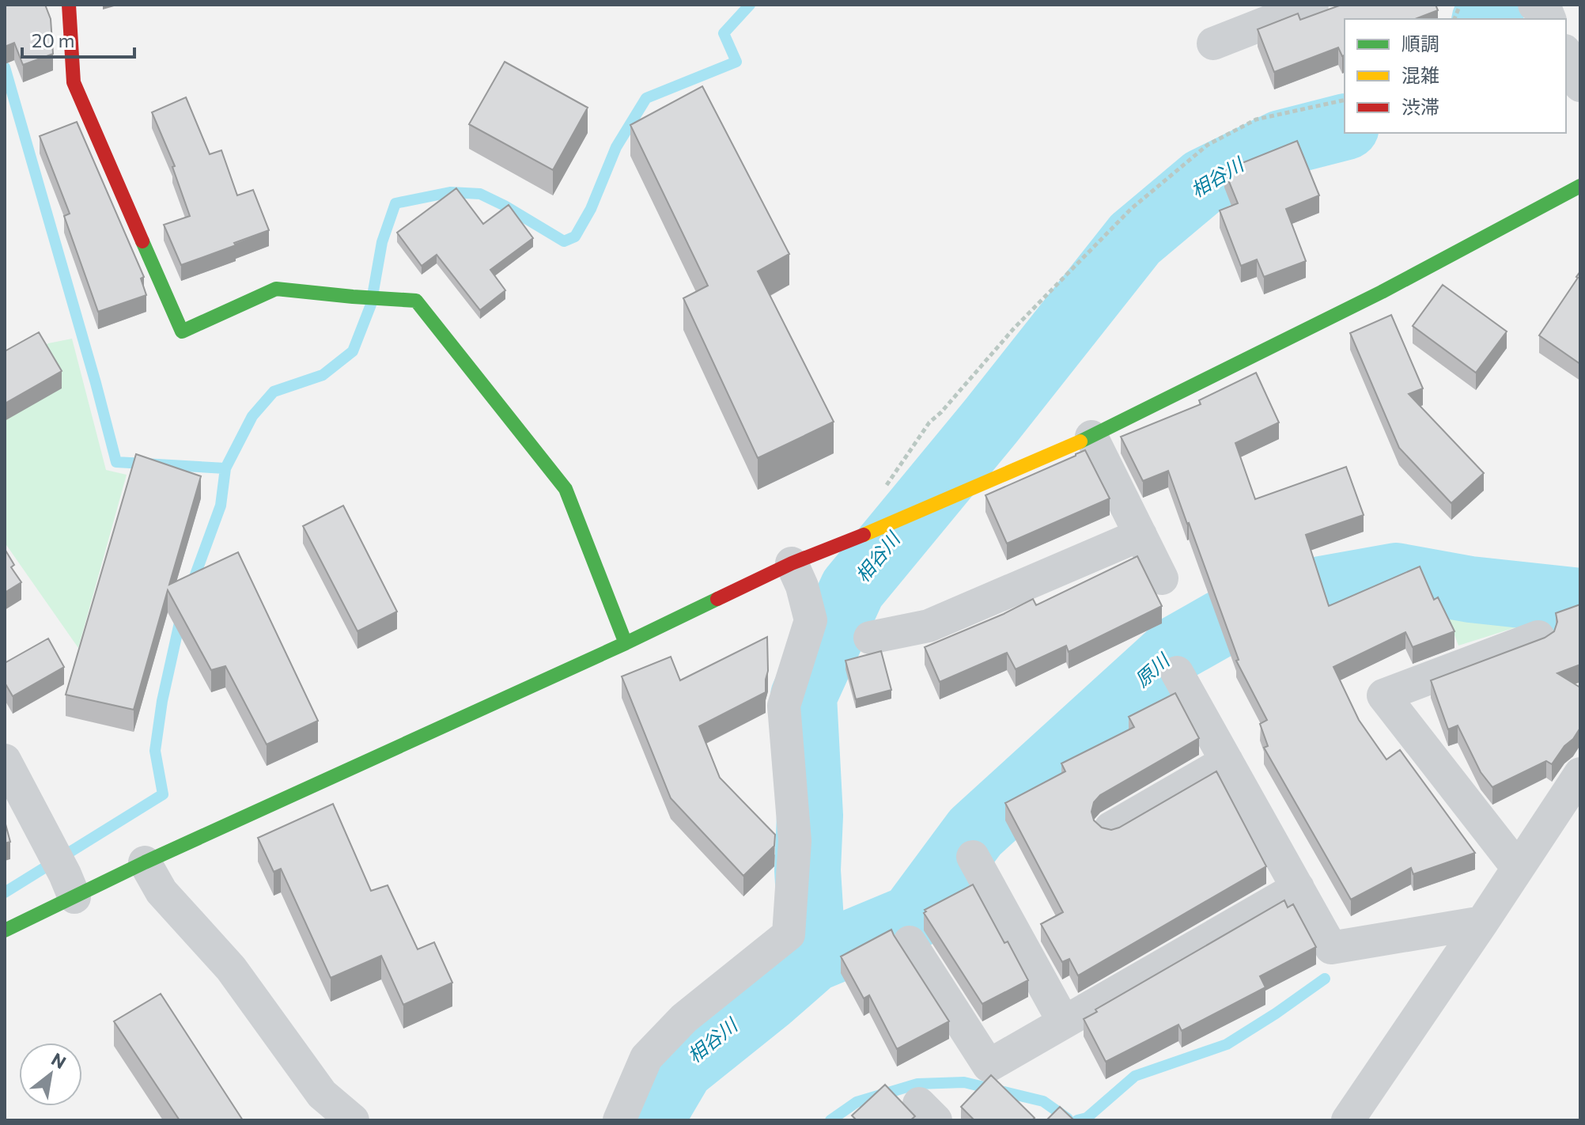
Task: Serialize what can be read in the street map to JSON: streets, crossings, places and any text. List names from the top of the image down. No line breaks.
{"water":["相谷川","原川"],"legend":["順調","混雑","渋滞"],"scale_bar":"20 m","north":"top right"}
